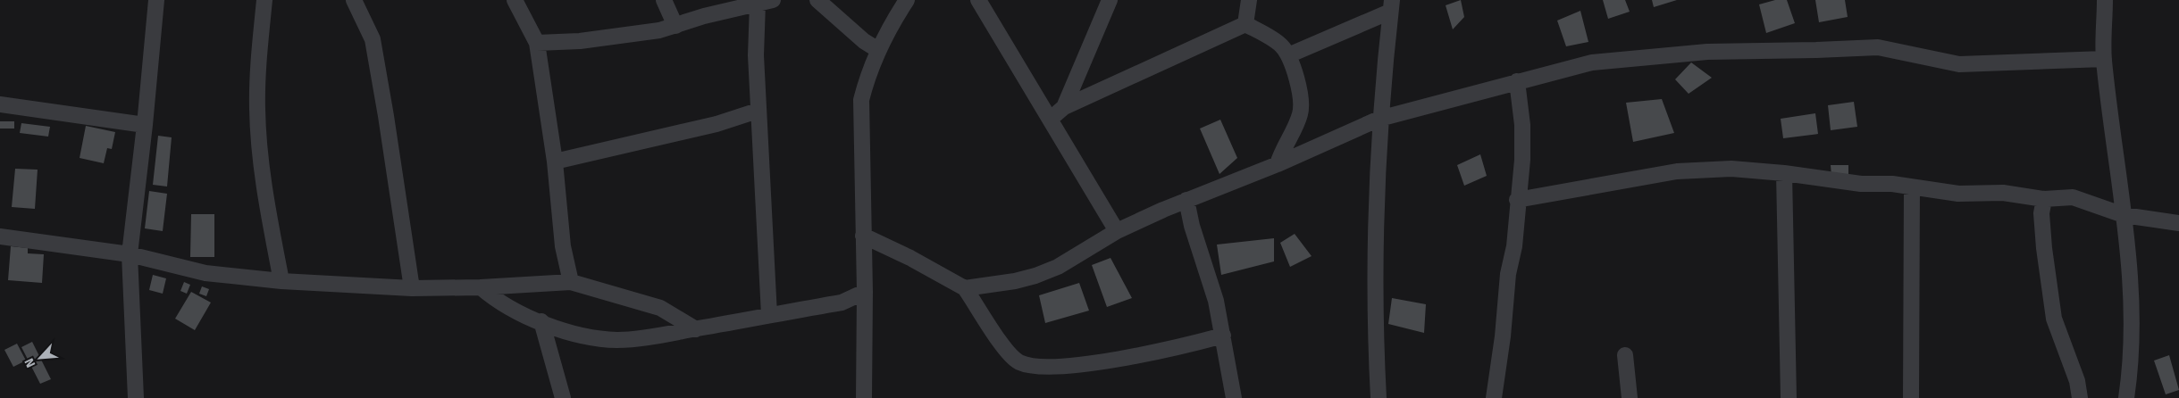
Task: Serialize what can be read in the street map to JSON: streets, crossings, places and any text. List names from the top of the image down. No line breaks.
{"north":"bottom left"}
